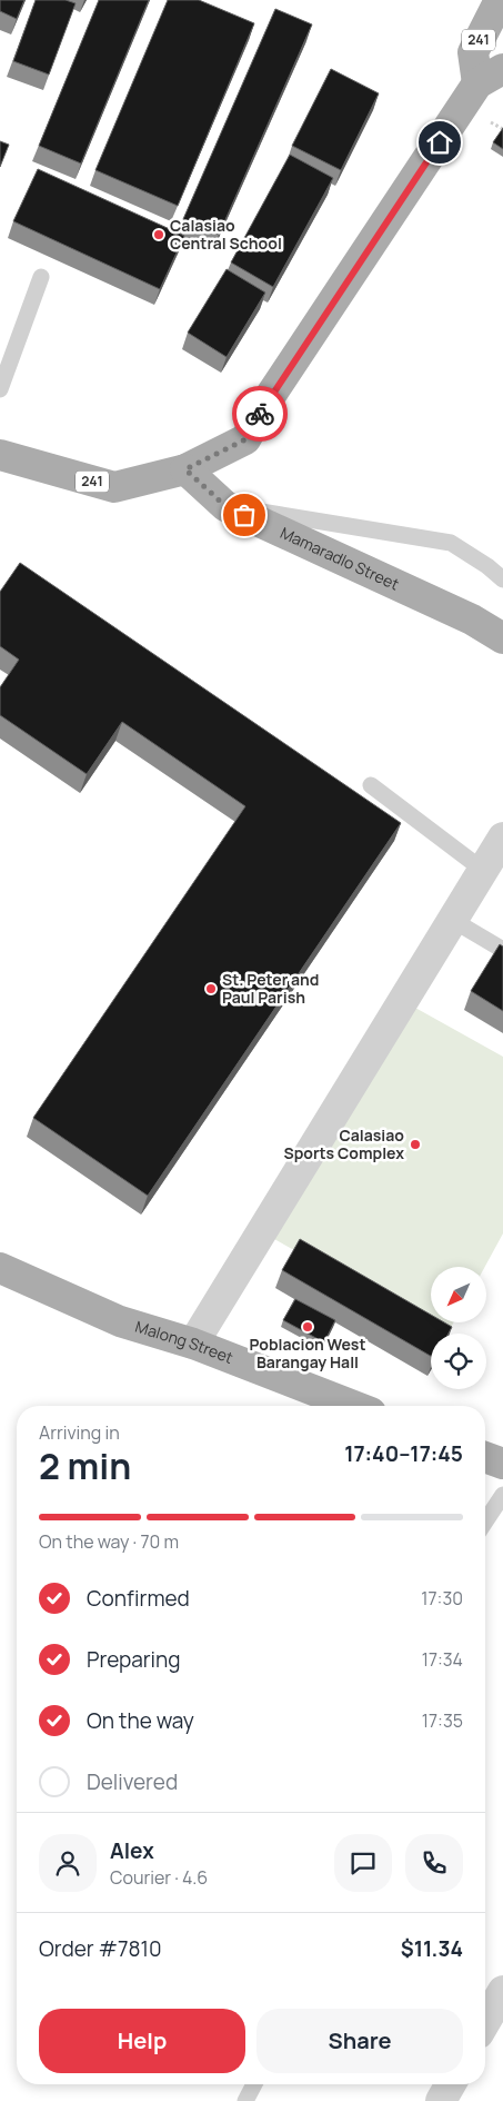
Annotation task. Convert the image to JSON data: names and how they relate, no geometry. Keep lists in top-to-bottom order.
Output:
{
  "streets": {
    "main road": ["241", "Mamaradlo Street", "Malong Street"]
  },
  "crossings": [
    ["241", "Mamaradlo Street"]
  ],
  "places": [
    "Calasiao Central School",
    "St. Peter and Paul Parish",
    "Calasiao Sports Complex",
    "Poblacion West Barangay Hall"
  ],
  "north": "bottom left",
  "page": {
    "heading": ["2 min", "Arriving in", "17:40–17:45"],
    "panel": [
      "Alex",
      "Courier · 4.6",
      "Order #7810",
      "$11.34"
    ],
    "bar": "On the way · 70 m",
    "list": [
      ["Confirmed", "17:30"],
      ["Preparing", "17:34"],
      ["On the way", "17:35"],
      "Delivered"
    ],
    "buttons": ["Help", "Share"]
  }
}
